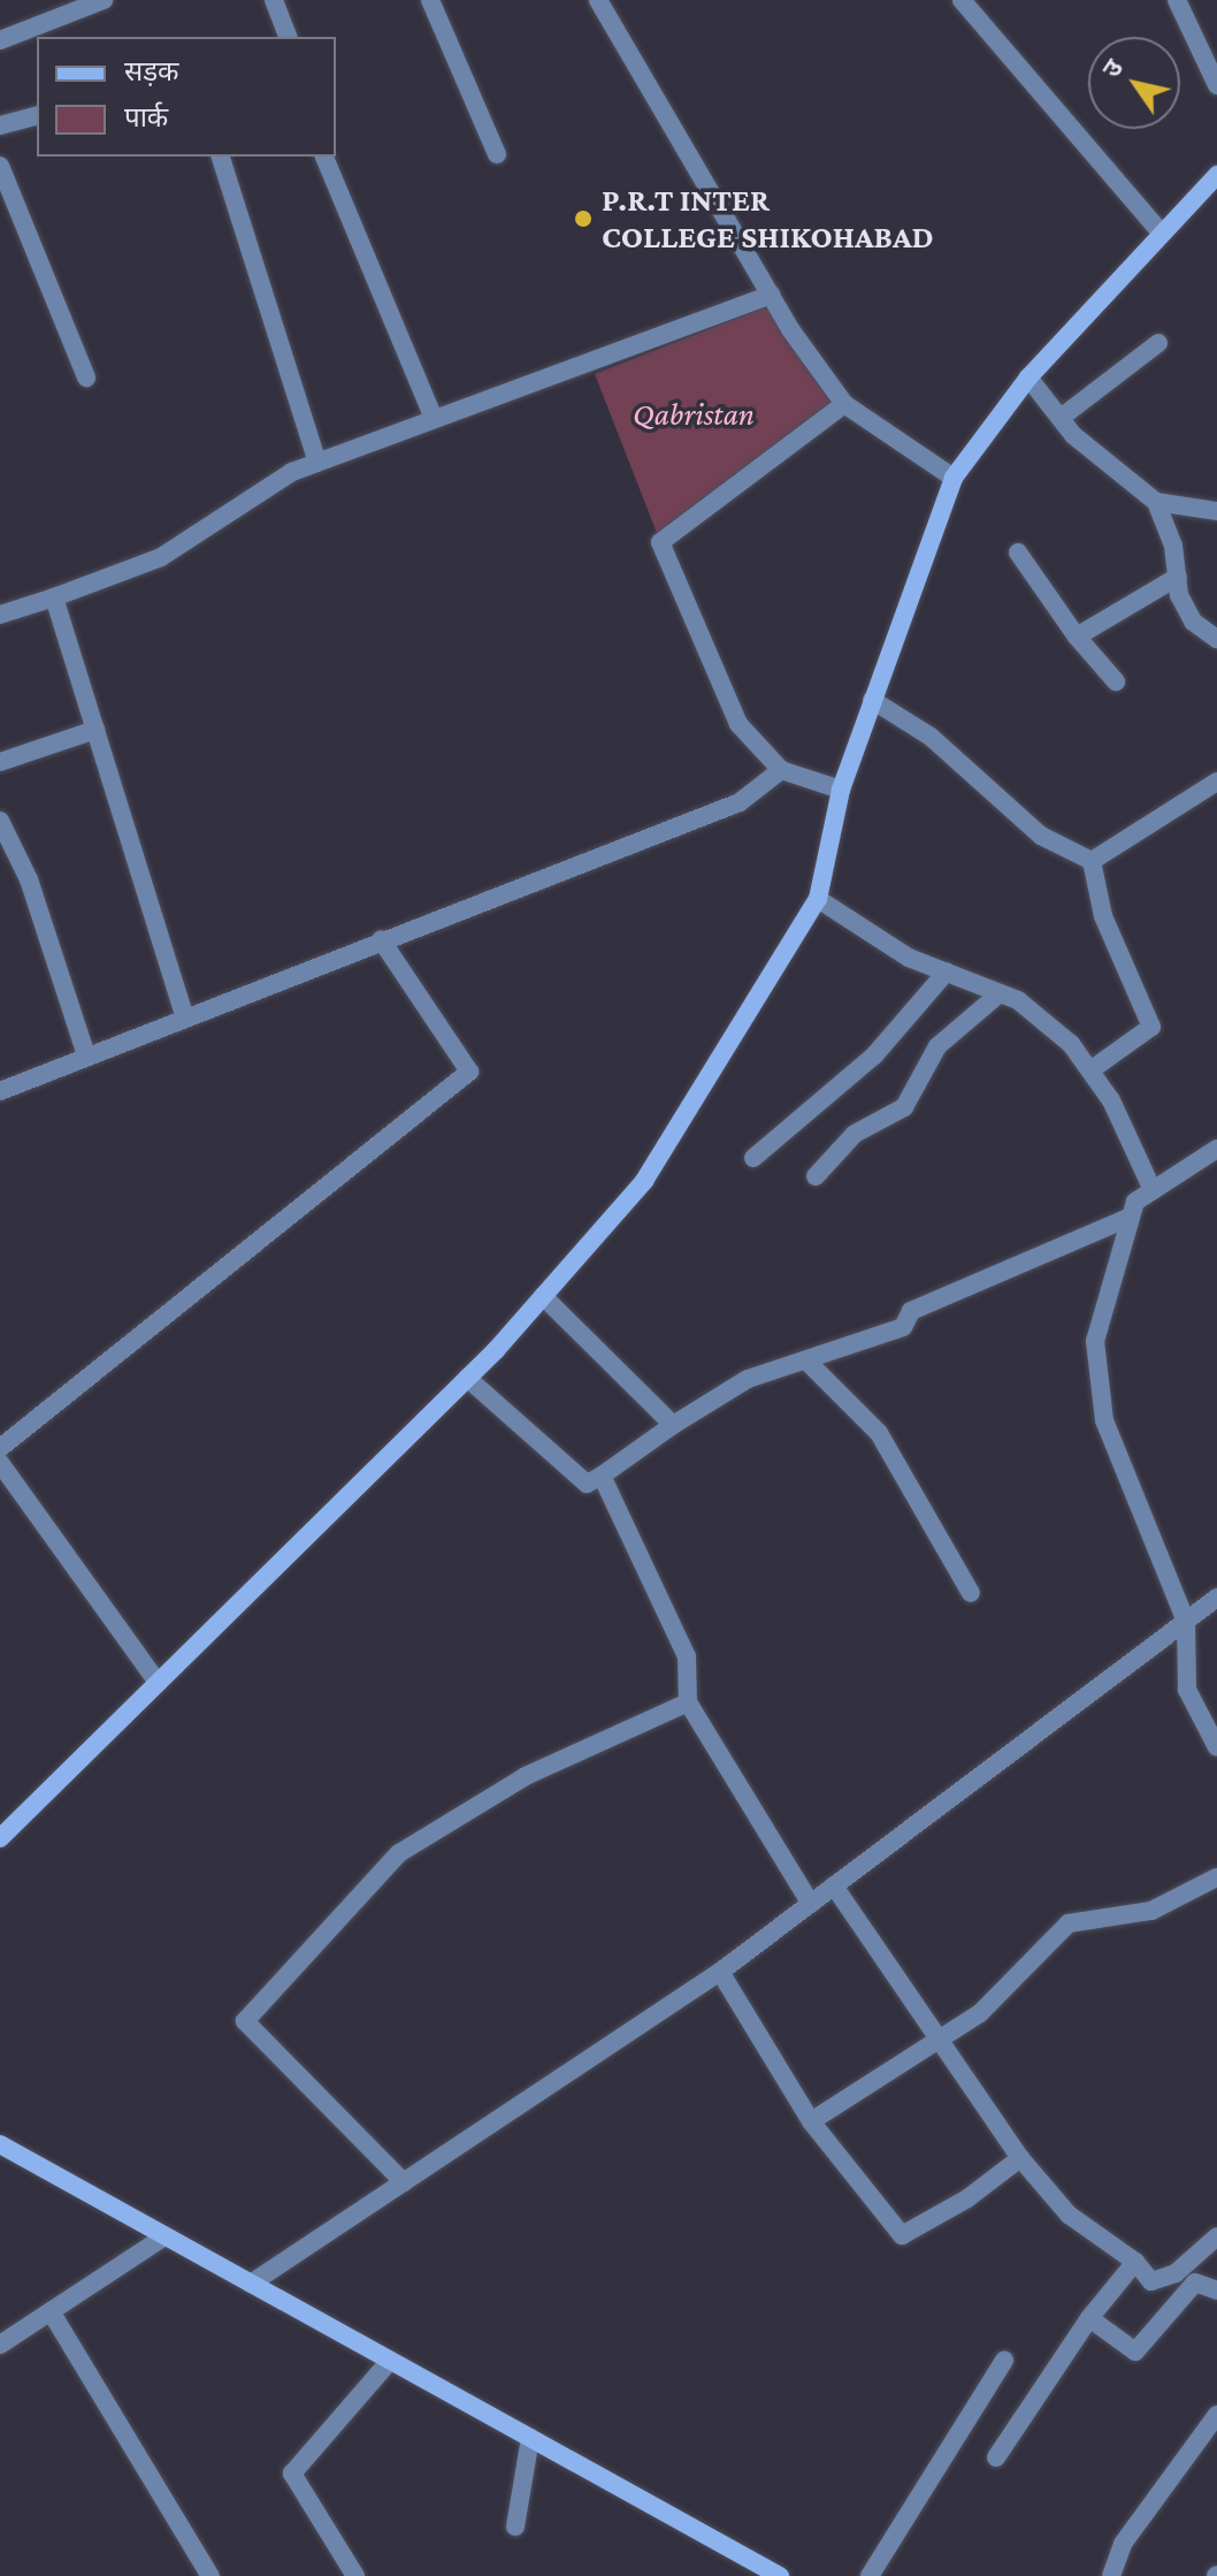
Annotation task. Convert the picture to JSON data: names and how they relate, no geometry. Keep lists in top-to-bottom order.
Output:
{
  "parks": ["Qabristan"],
  "places": ["P.R.T INTER COLLEGE SHIKOHABAD"],
  "legend": ["सड़क", "पार्क"],
  "north": "top left"
}
